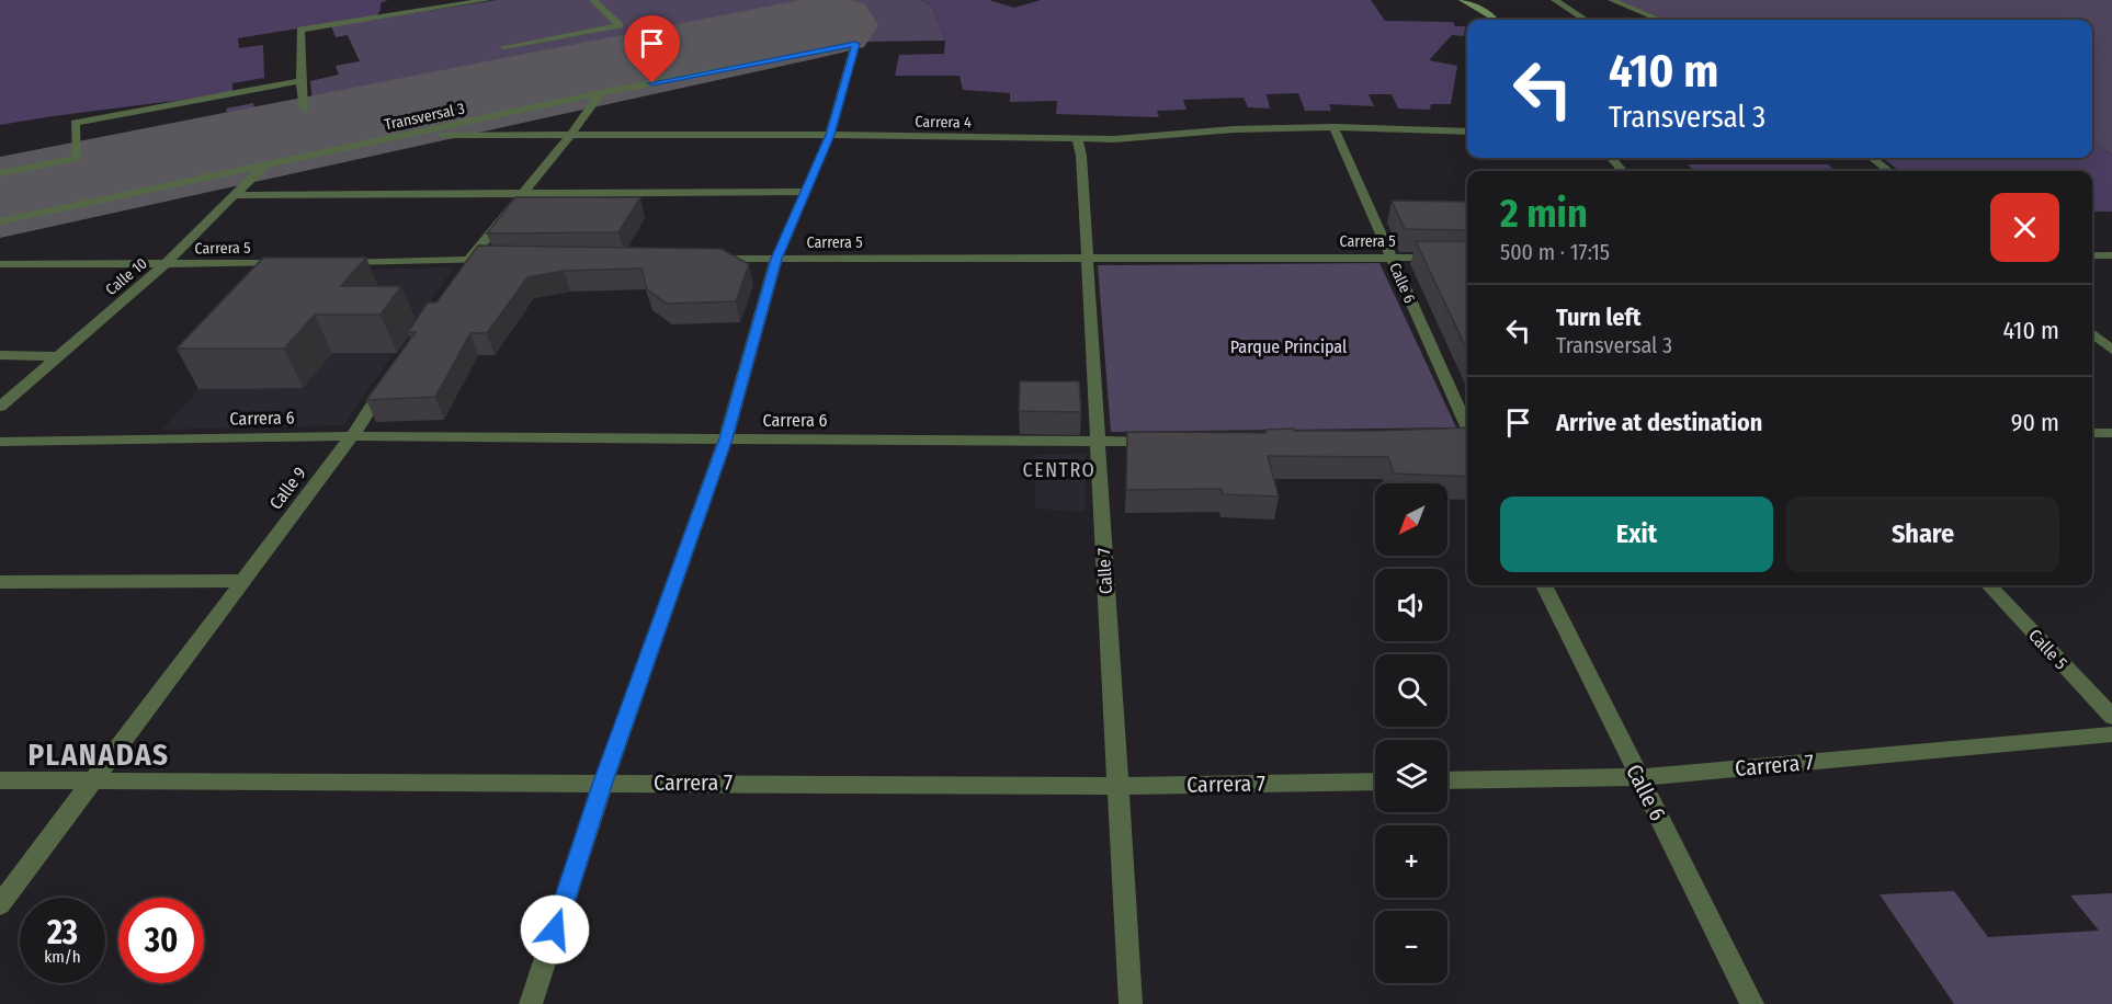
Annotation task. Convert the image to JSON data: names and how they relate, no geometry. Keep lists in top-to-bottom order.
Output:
{
  "streets": {
    "street": [
      "Transversal 3",
      "Carrera 4",
      "Carrera 5",
      "Calle 10",
      "Calle 6",
      "Carrera 6",
      "Calle 9",
      "Calle 7",
      "Calle 5",
      "Carrera 7"
    ]
  },
  "crossings": [
    ["Transversal 3", "Carrera 4"],
    ["Transversal 3", "Calle 10"],
    ["Carrera 4", "Calle 6"],
    ["Carrera 4", "Calle 7"],
    ["Carrera 5", "Calle 10"],
    ["Carrera 5", "Calle 6"],
    ["Carrera 5", "Calle 7"],
    ["Calle 6", "Carrera 7"],
    ["Carrera 6", "Calle 9"],
    ["Carrera 6", "Calle 7"],
    ["Calle 9", "Carrera 7"],
    ["Calle 7", "Carrera 7"]
  ],
  "districts": ["CENTRO", "PLANADAS"],
  "parks": ["Parque Principal"],
  "north": "bottom left",
  "page": {
    "turn": ["410 m", "Transversal 3"],
    "heading": ["2 min", "500 m · 17:15"],
    "list": [
      {
        "name": "Turn left",
        "note": "Transversal 3",
        "value": "410 m"
      },
      {
        "name": "Arrive at destination",
        "value": "90 m"
      }
    ],
    "map_buttons": ["+", "−"],
    "buttons": ["Exit", "Share"],
    "speed": "23 km/h",
    "limit": "30"
  }
}
